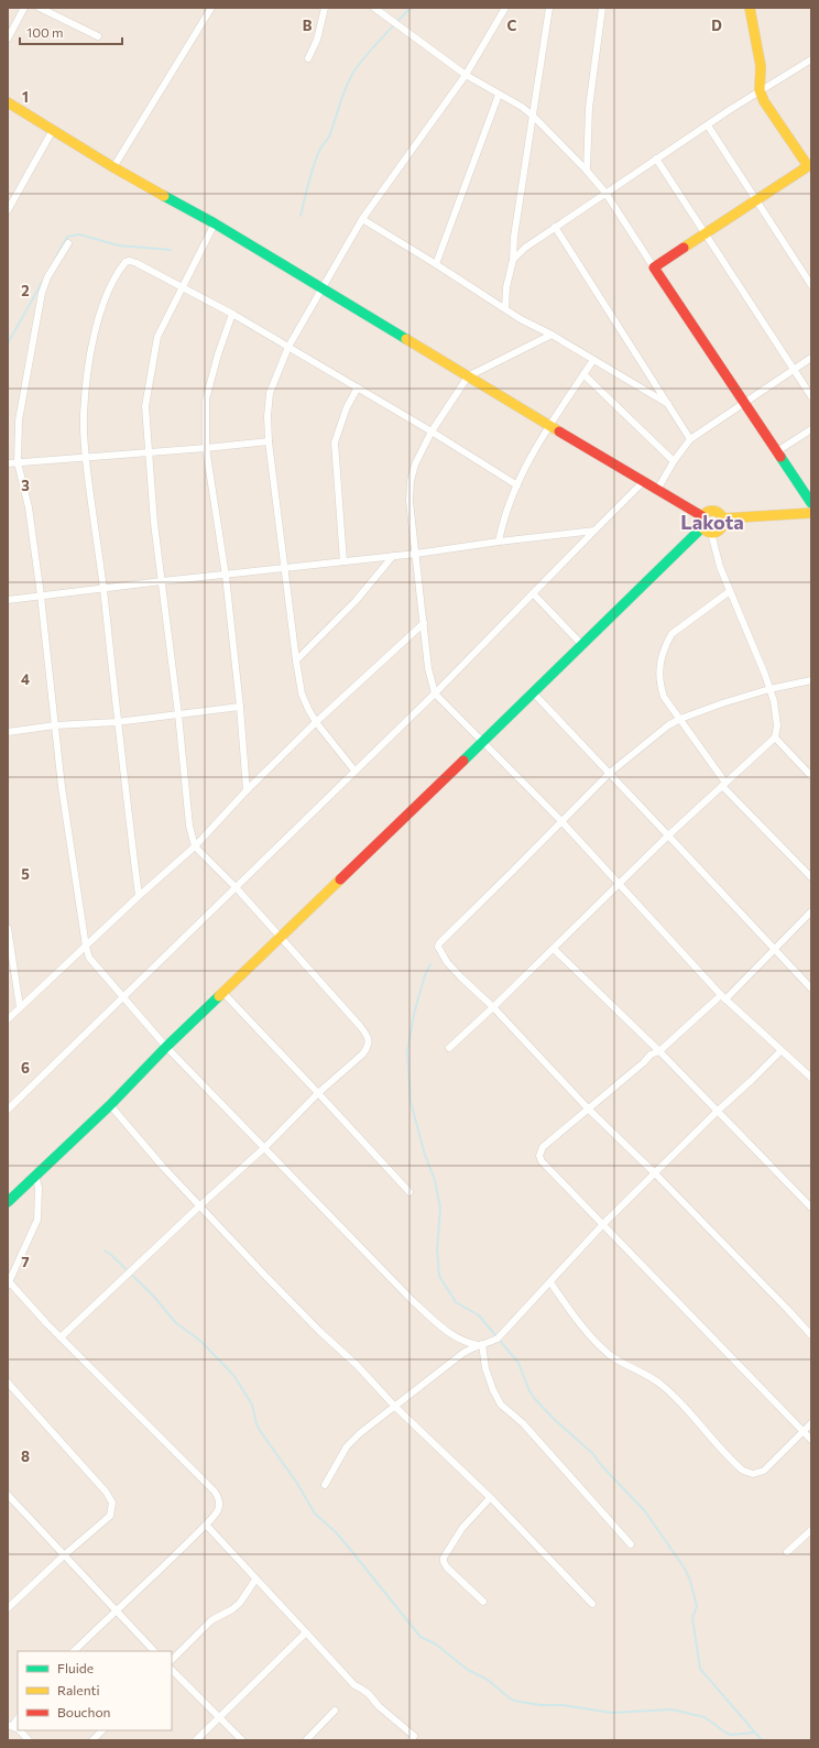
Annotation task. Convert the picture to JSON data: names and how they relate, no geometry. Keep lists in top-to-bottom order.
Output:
{
  "districts": ["Lakota"],
  "legend": ["Fluide", "Ralenti", "Bouchon"],
  "scale_bar": "100 m",
  "grid": {
    "columns": ["B", "C", "D"],
    "rows": [
      "1",
      "2",
      "3",
      "4",
      "5",
      "6",
      "7",
      "8"
    ]
  }
}
